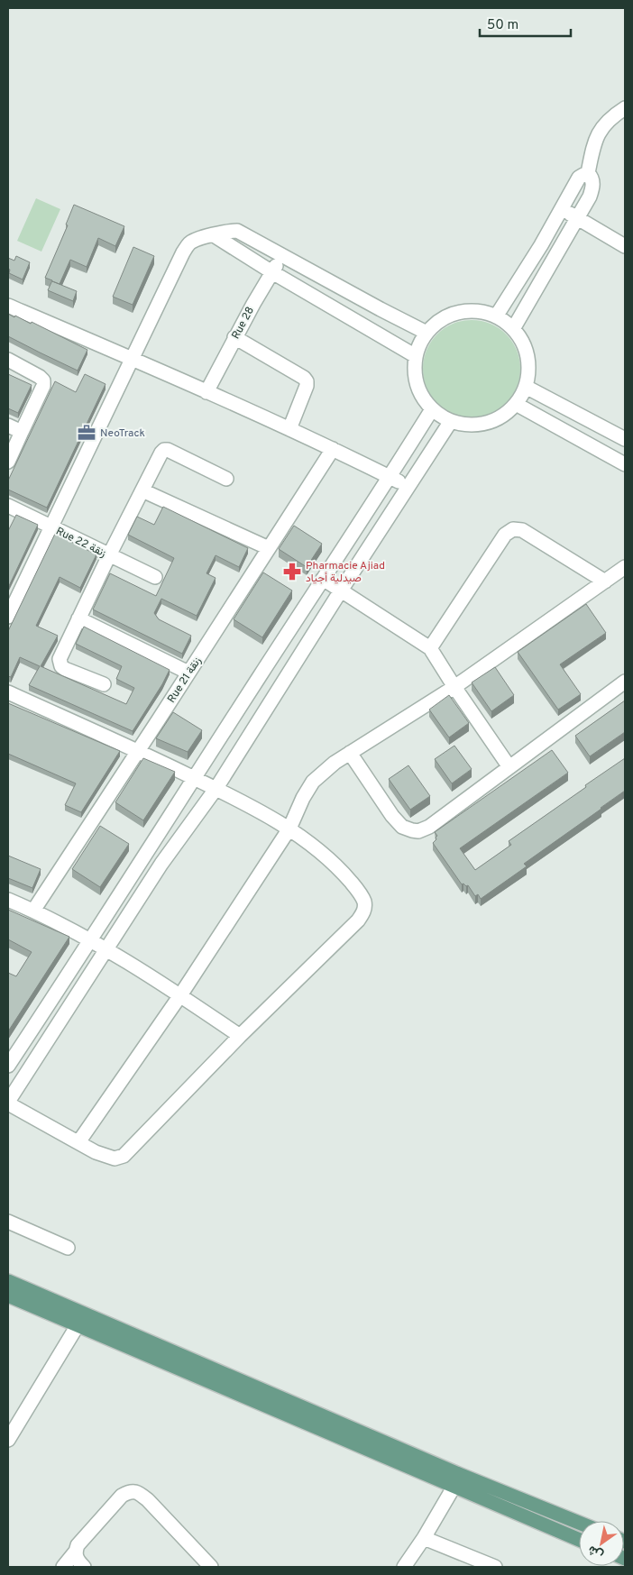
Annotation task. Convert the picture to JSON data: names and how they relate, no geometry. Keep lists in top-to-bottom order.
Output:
{
  "streets": {
    "street": ["Rue 28", "Rue 22 زنقة", "Rue 21 زنقة"]
  },
  "places": {
    "office": ["NeoTrack"],
    "pharmacy": ["Pharmacie Ajiad صيدلية أجياد"]
  },
  "scale_bar": "50 m",
  "north": "bottom left"
}
